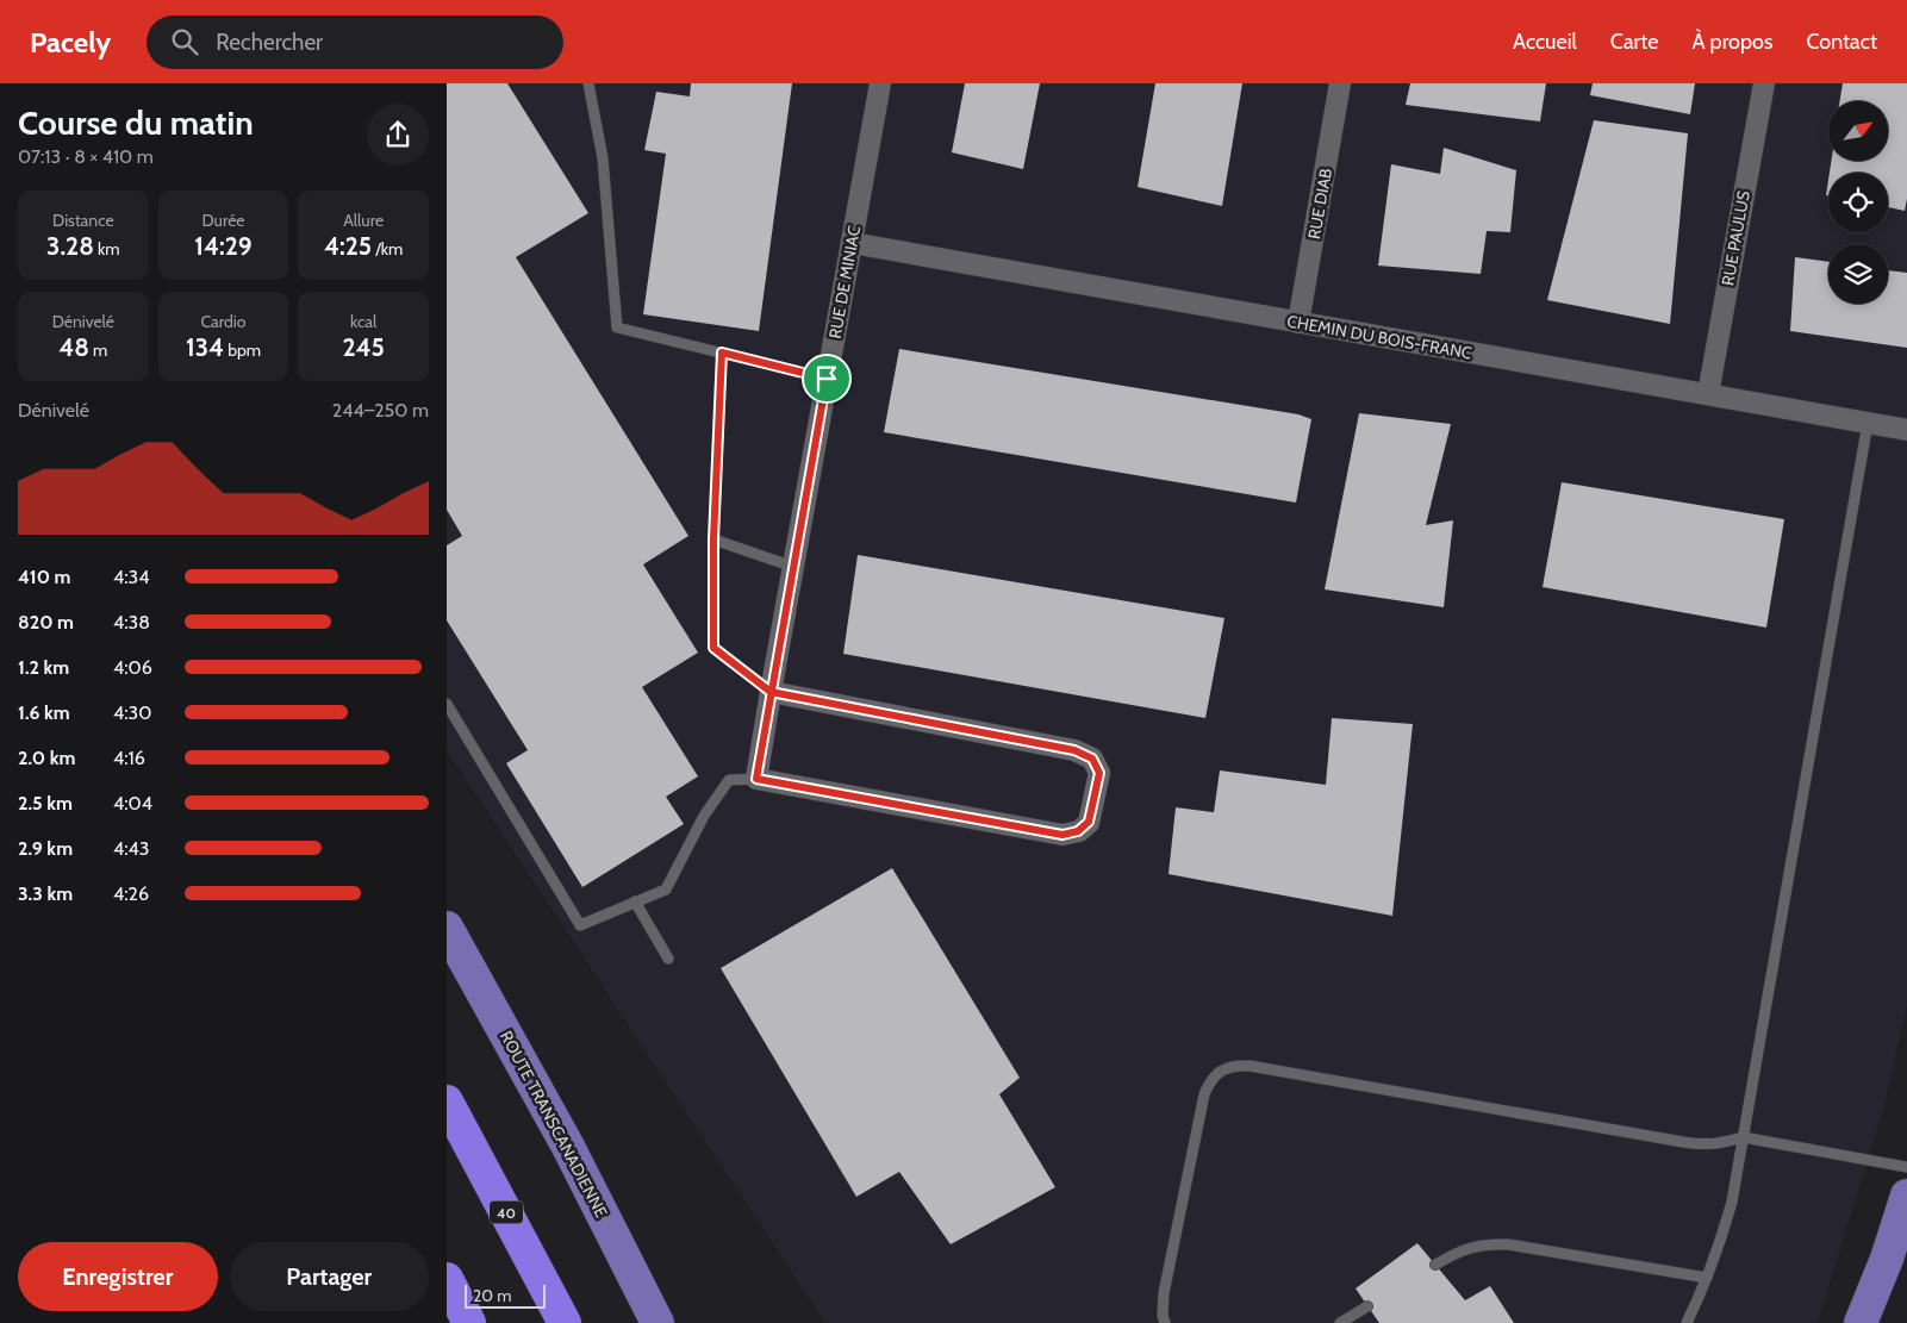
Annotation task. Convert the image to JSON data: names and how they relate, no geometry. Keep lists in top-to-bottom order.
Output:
{
  "streets": {
    "highway": ["40"],
    "main road": ["ROUTE TRANSCANADIENNE"],
    "street": [
      "RUE DIAB",
      "RUE PAULUS",
      "RUE DE MINIAC",
      "CHEMIN DU BOIS-FRANC"
    ]
  },
  "crossings": [
    ["RUE DIAB", "CHEMIN DU BOIS-FRANC"],
    ["RUE PAULUS", "CHEMIN DU BOIS-FRANC"],
    ["RUE DE MINIAC", "CHEMIN DU BOIS-FRANC"]
  ],
  "scale_bar": "20 m",
  "north": "top right",
  "page": {
    "header": "Pacely",
    "search": "Rechercher",
    "nav": [
      "Accueil",
      "Carte",
      "À propos",
      "Contact"
    ],
    "heading": ["Course du matin", "07:13 · 8 × 410 m"],
    "stats": [
      ["Distance", "3.28 km"],
      ["Durée", "14:29"],
      ["Allure", "4:25 /km"],
      ["Dénivelé", "48 m"],
      ["Cardio", "134 bpm"],
      ["kcal", "245"]
    ],
    "chart": ["Dénivelé", "244–250 m"],
    "list": [
      {
        "name": "410 m",
        "note": "4:34"
      },
      {
        "name": "820 m",
        "note": "4:38"
      },
      {
        "name": "1.2 km",
        "note": "4:06"
      },
      {
        "name": "1.6 km",
        "note": "4:30"
      },
      {
        "name": "2.0 km",
        "note": "4:16"
      },
      {
        "name": "2.5 km",
        "note": "4:04"
      },
      {
        "name": "2.9 km",
        "note": "4:43"
      },
      {
        "name": "3.3 km",
        "note": "4:26"
      }
    ],
    "buttons": ["Enregistrer", "Partager"],
    "scale": "20 m"
  }
}
